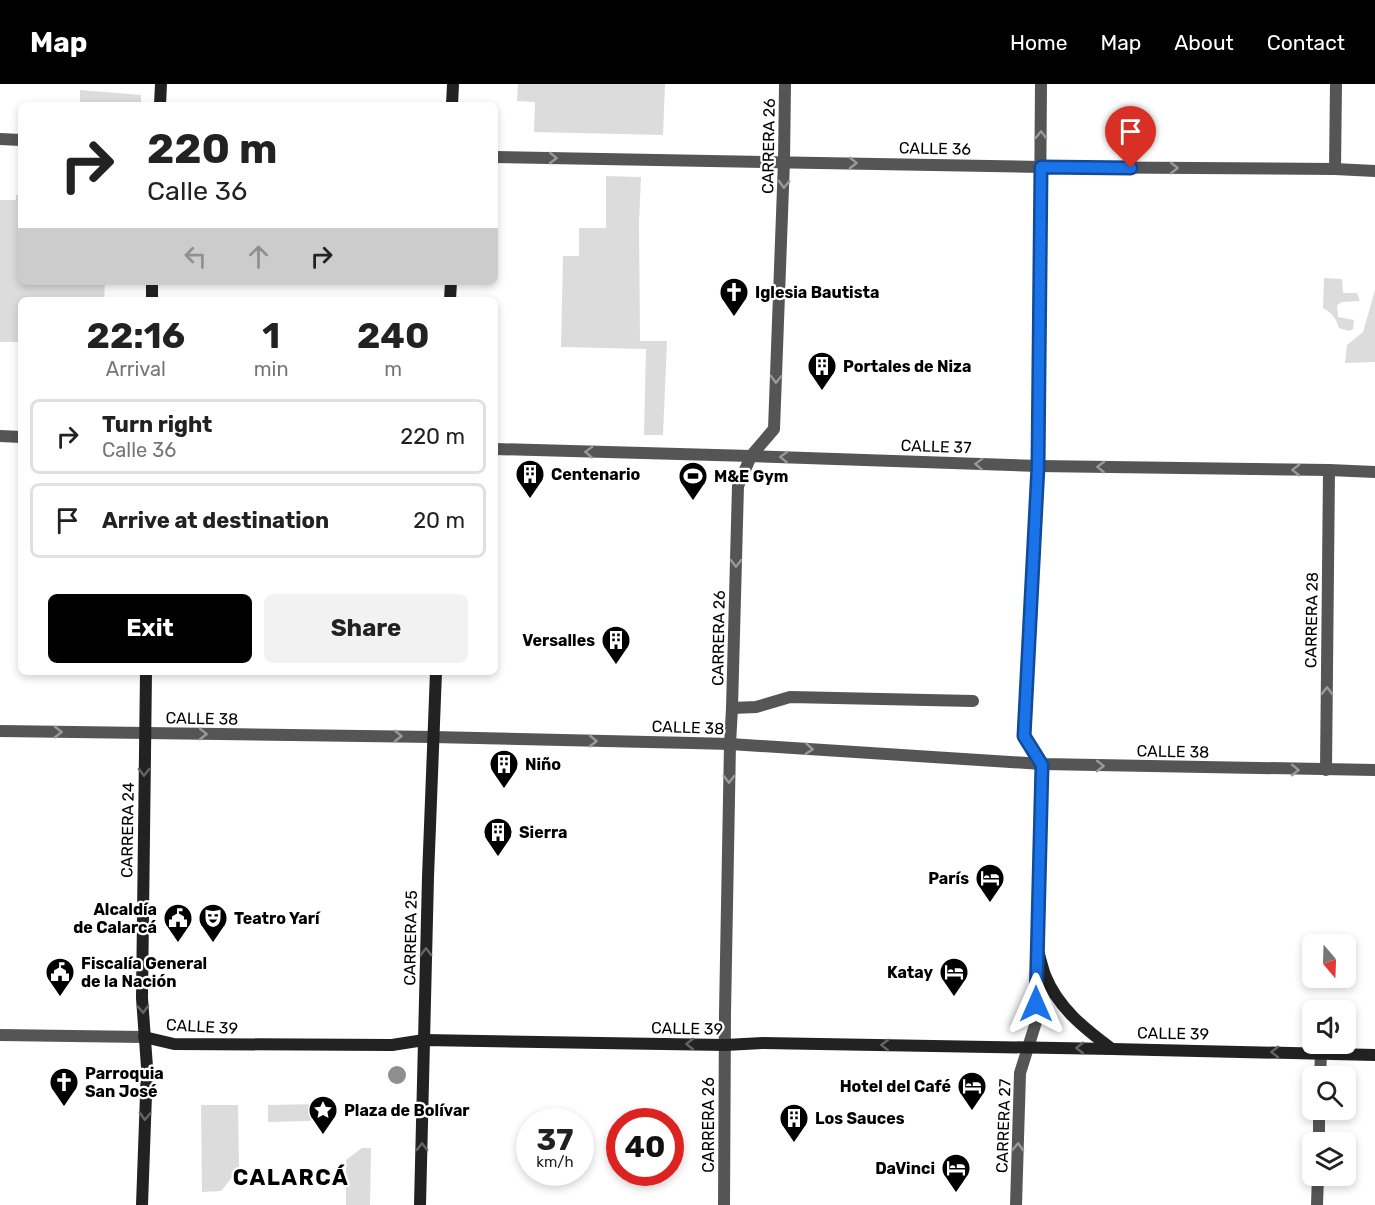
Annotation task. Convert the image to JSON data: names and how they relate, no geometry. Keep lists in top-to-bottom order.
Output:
{
  "streets": {
    "main road": ["CARRERA 24", "CARRERA 25", "CALLE 39"],
    "street": [
      "CARRERA 26",
      "CALLE 36",
      "CALLE 37",
      "CARRERA 28",
      "CALLE 38",
      "CARRERA 27"
    ]
  },
  "crossings": [
    ["CARRERA 26", "CALLE 36"],
    ["CARRERA 26", "CALLE 37"],
    ["CARRERA 26", "CALLE 38"],
    ["CARRERA 26", "CALLE 39"],
    ["CALLE 37", "CARRERA 28"],
    ["CARRERA 28", "CALLE 38"],
    ["CALLE 38", "CARRERA 24"],
    ["CALLE 38", "CARRERA 25"],
    ["CALLE 38", "CARRERA 27"],
    ["CARRERA 24", "CALLE 39"],
    ["CARRERA 25", "CALLE 39"],
    ["CALLE 39", "CARRERA 27"]
  ],
  "one_way": [
    "CARRERA 26",
    "CALLE 36",
    "CALLE 37",
    "CARRERA 28",
    "CALLE 38",
    "CARRERA 24",
    "CARRERA 25",
    "CALLE 39",
    "CARRERA 27"
  ],
  "districts": ["CALARCÁ"],
  "places": {
    "church": ["Iglesia Bautista", "Parroquia San José"],
    "building": [
      "Portales de Niza",
      "Centenario",
      "Versalles",
      "Niño",
      "Sierra",
      "Los Sauces"
    ],
    "sports": ["M&E Gym"],
    "hotel": [
      "París",
      "Katay",
      "Hotel del Café",
      "DaVinci"
    ],
    "public building": ["Alcaldía de Calarcá", "Fiscalía General de la Nación"],
    "theatre": ["Teatro Yarí"],
    "place": ["Plaza de Bolívar"]
  },
  "north": "bottom",
  "page": {
    "header": "Map",
    "nav": [
      "Home",
      "Map",
      "About",
      "Contact"
    ],
    "turn": ["220 m", "Calle 36"],
    "eta": [
      "22:16",
      "Arrival",
      "1",
      "min",
      "240",
      "m"
    ],
    "list": [
      {
        "name": "Turn right",
        "note": "Calle 36",
        "value": "220 m"
      },
      {
        "name": "Arrive at destination",
        "value": "20 m"
      }
    ],
    "buttons": ["Exit", "Share"],
    "speed": "37 km/h",
    "limit": "40"
  }
}
